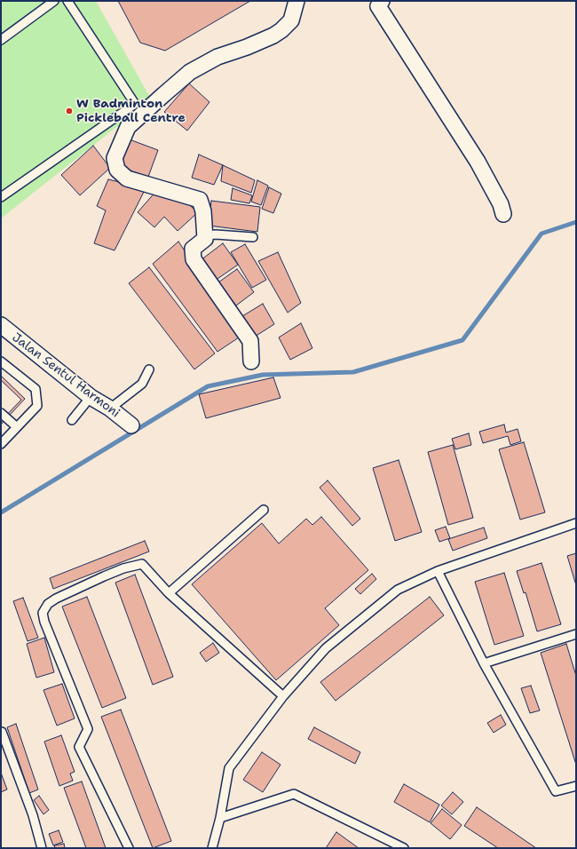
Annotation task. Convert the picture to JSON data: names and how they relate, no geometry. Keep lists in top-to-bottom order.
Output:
{
  "streets": {
    "street": ["Jalan Sentul Harmoni"]
  },
  "places": ["W Badminton Pickleball Centre"]
}
